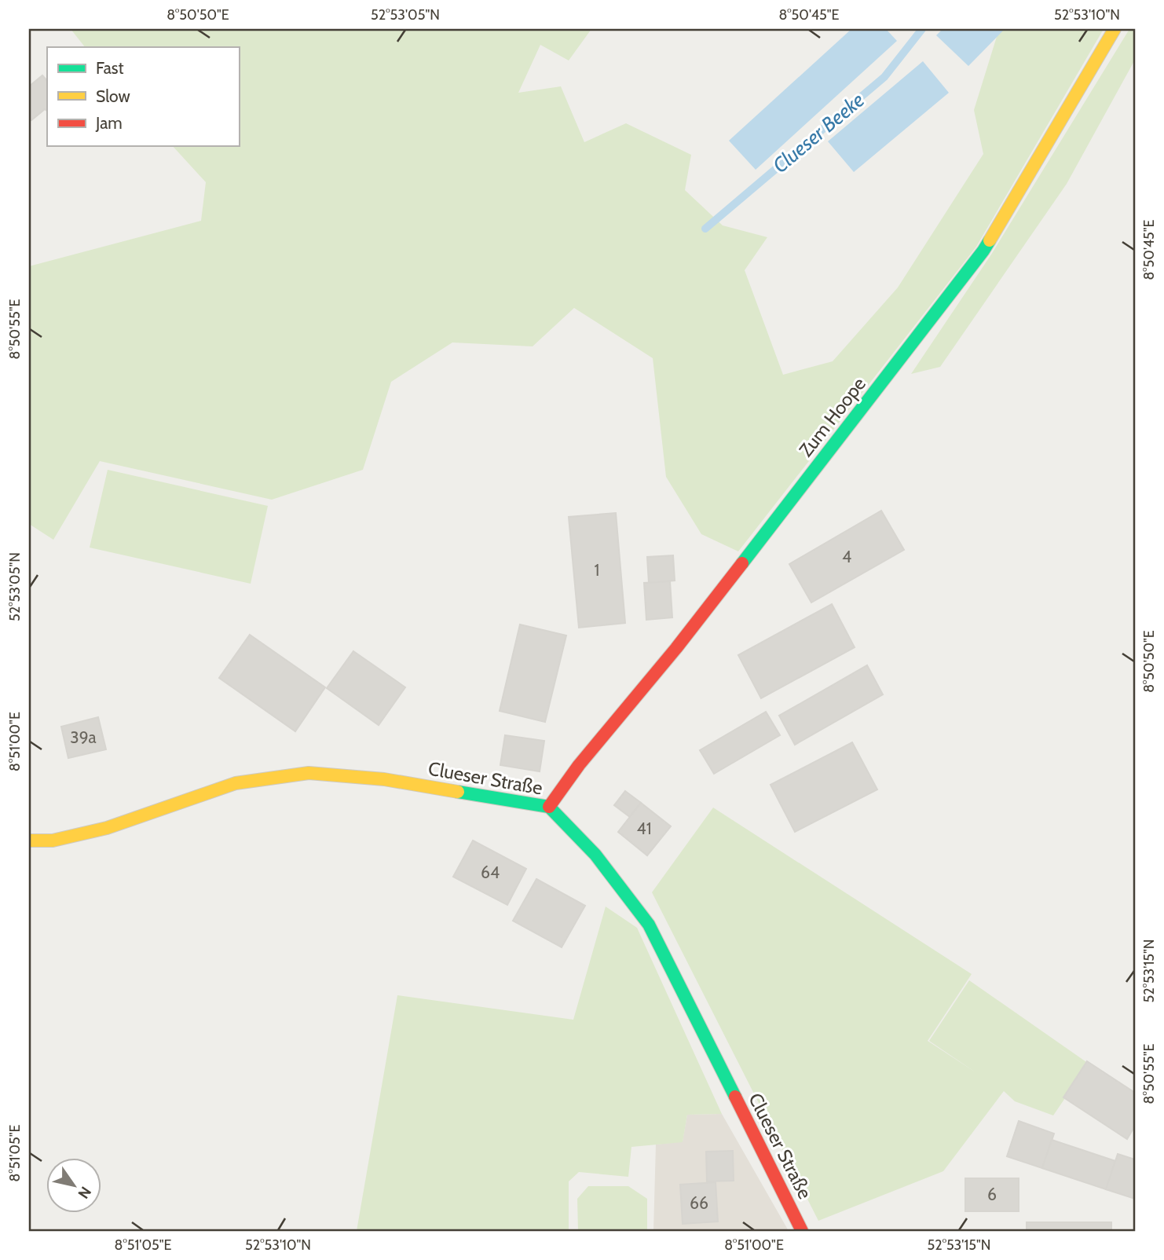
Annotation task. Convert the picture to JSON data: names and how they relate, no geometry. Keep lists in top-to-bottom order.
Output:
{
  "streets": {
    "street": ["Zum Hoope", "Clueser Straße"]
  },
  "crossings": [
    ["Zum Hoope", "Clueser Straße"]
  ],
  "water": ["Clueser Beeke"],
  "house_numbers": [
    "4",
    "1",
    "39a",
    "41",
    "64",
    "6",
    "66"
  ],
  "legend": ["Fast", "Slow", "Jam"],
  "north": "bottom right",
  "coordinates": [
    "8°50'50\"E",
    "52°53'05\"N",
    "8°50'45\"E",
    "52°53'10\"N",
    "8°50'55\"E",
    "8°51'00\"E",
    "52°53'15\"N",
    "8°51'05\"E"
  ]
}
